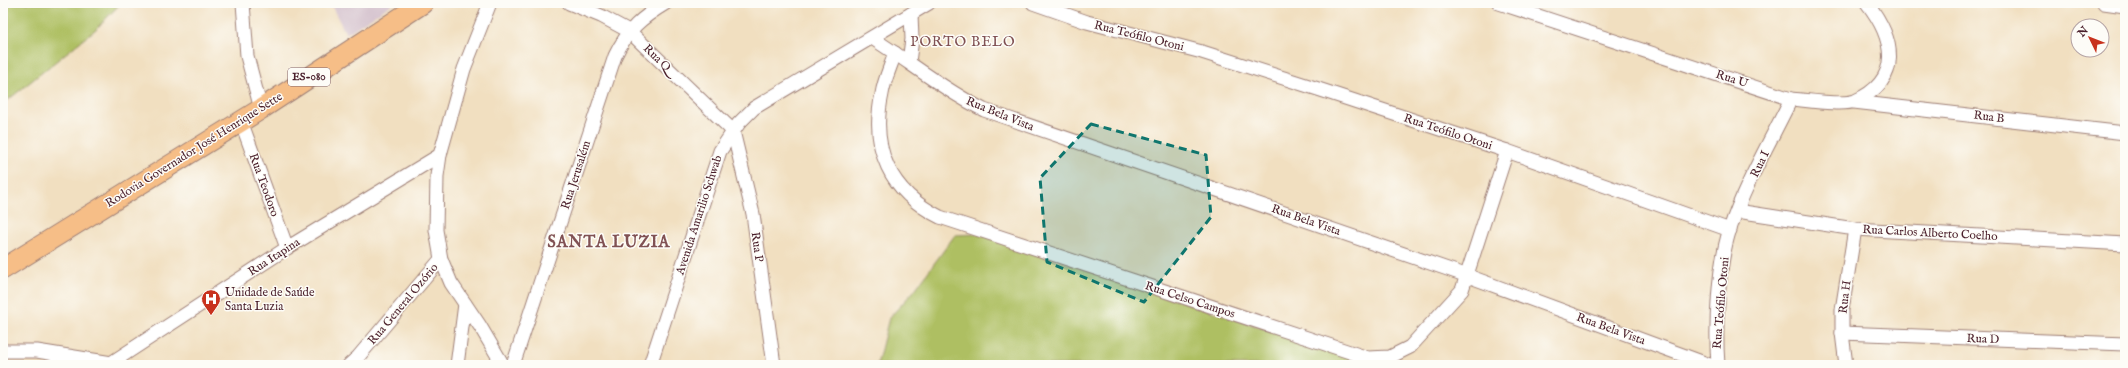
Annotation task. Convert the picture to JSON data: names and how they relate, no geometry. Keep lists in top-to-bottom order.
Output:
{
  "streets": {
    "main road": ["ES-080", "Rodovia Governador José Henrique Sette"],
    "street": [
      "Rua Teófilo Otoni",
      "Rua Q",
      "Rua U",
      "Rua Bela Vista",
      "Rua B",
      "Rua I",
      "Rua Jerusalém",
      "Rua Teodoro",
      "Avenida Amarilio Schwab",
      "Rua Carlos Alberto Coelho",
      "Rua P",
      "Rua Itapina",
      "Rua H",
      "Rua Celso Campos",
      "Rua General Ozório",
      "Rua D"
    ]
  },
  "crossings": [
    ["Rua Teófilo Otoni", "Rua I"],
    ["Rua Teófilo Otoni", "Rua Celso Campos"],
    ["Rua Q", "Rua Jerusalém"],
    ["Rua Q", "Avenida Amarilio Schwab"],
    ["Rua Q", "Rua P"],
    ["Rua U", "Rua B"],
    ["Rua U", "Rua I"],
    ["Rua Bela Vista", "Avenida Amarilio Schwab"],
    ["Rua Bela Vista", "Rua Celso Campos"],
    ["Rodovia Governador José Henrique Sette", "Rua Teodoro"],
    ["Rua I", "Rua Carlos Alberto Coelho"],
    ["Rua Teodoro", "Rua Itapina"],
    ["Avenida Amarilio Schwab", "Rua P"],
    ["Rua Carlos Alberto Coelho", "Rua H"],
    ["Rua H", "Rua D"]
  ],
  "districts": ["PORTO BELO", "SANTA LUZIA"],
  "places": {
    "hospital": ["Unidade de Saúde Santa Luzia"]
  },
  "north": "top left"
}
